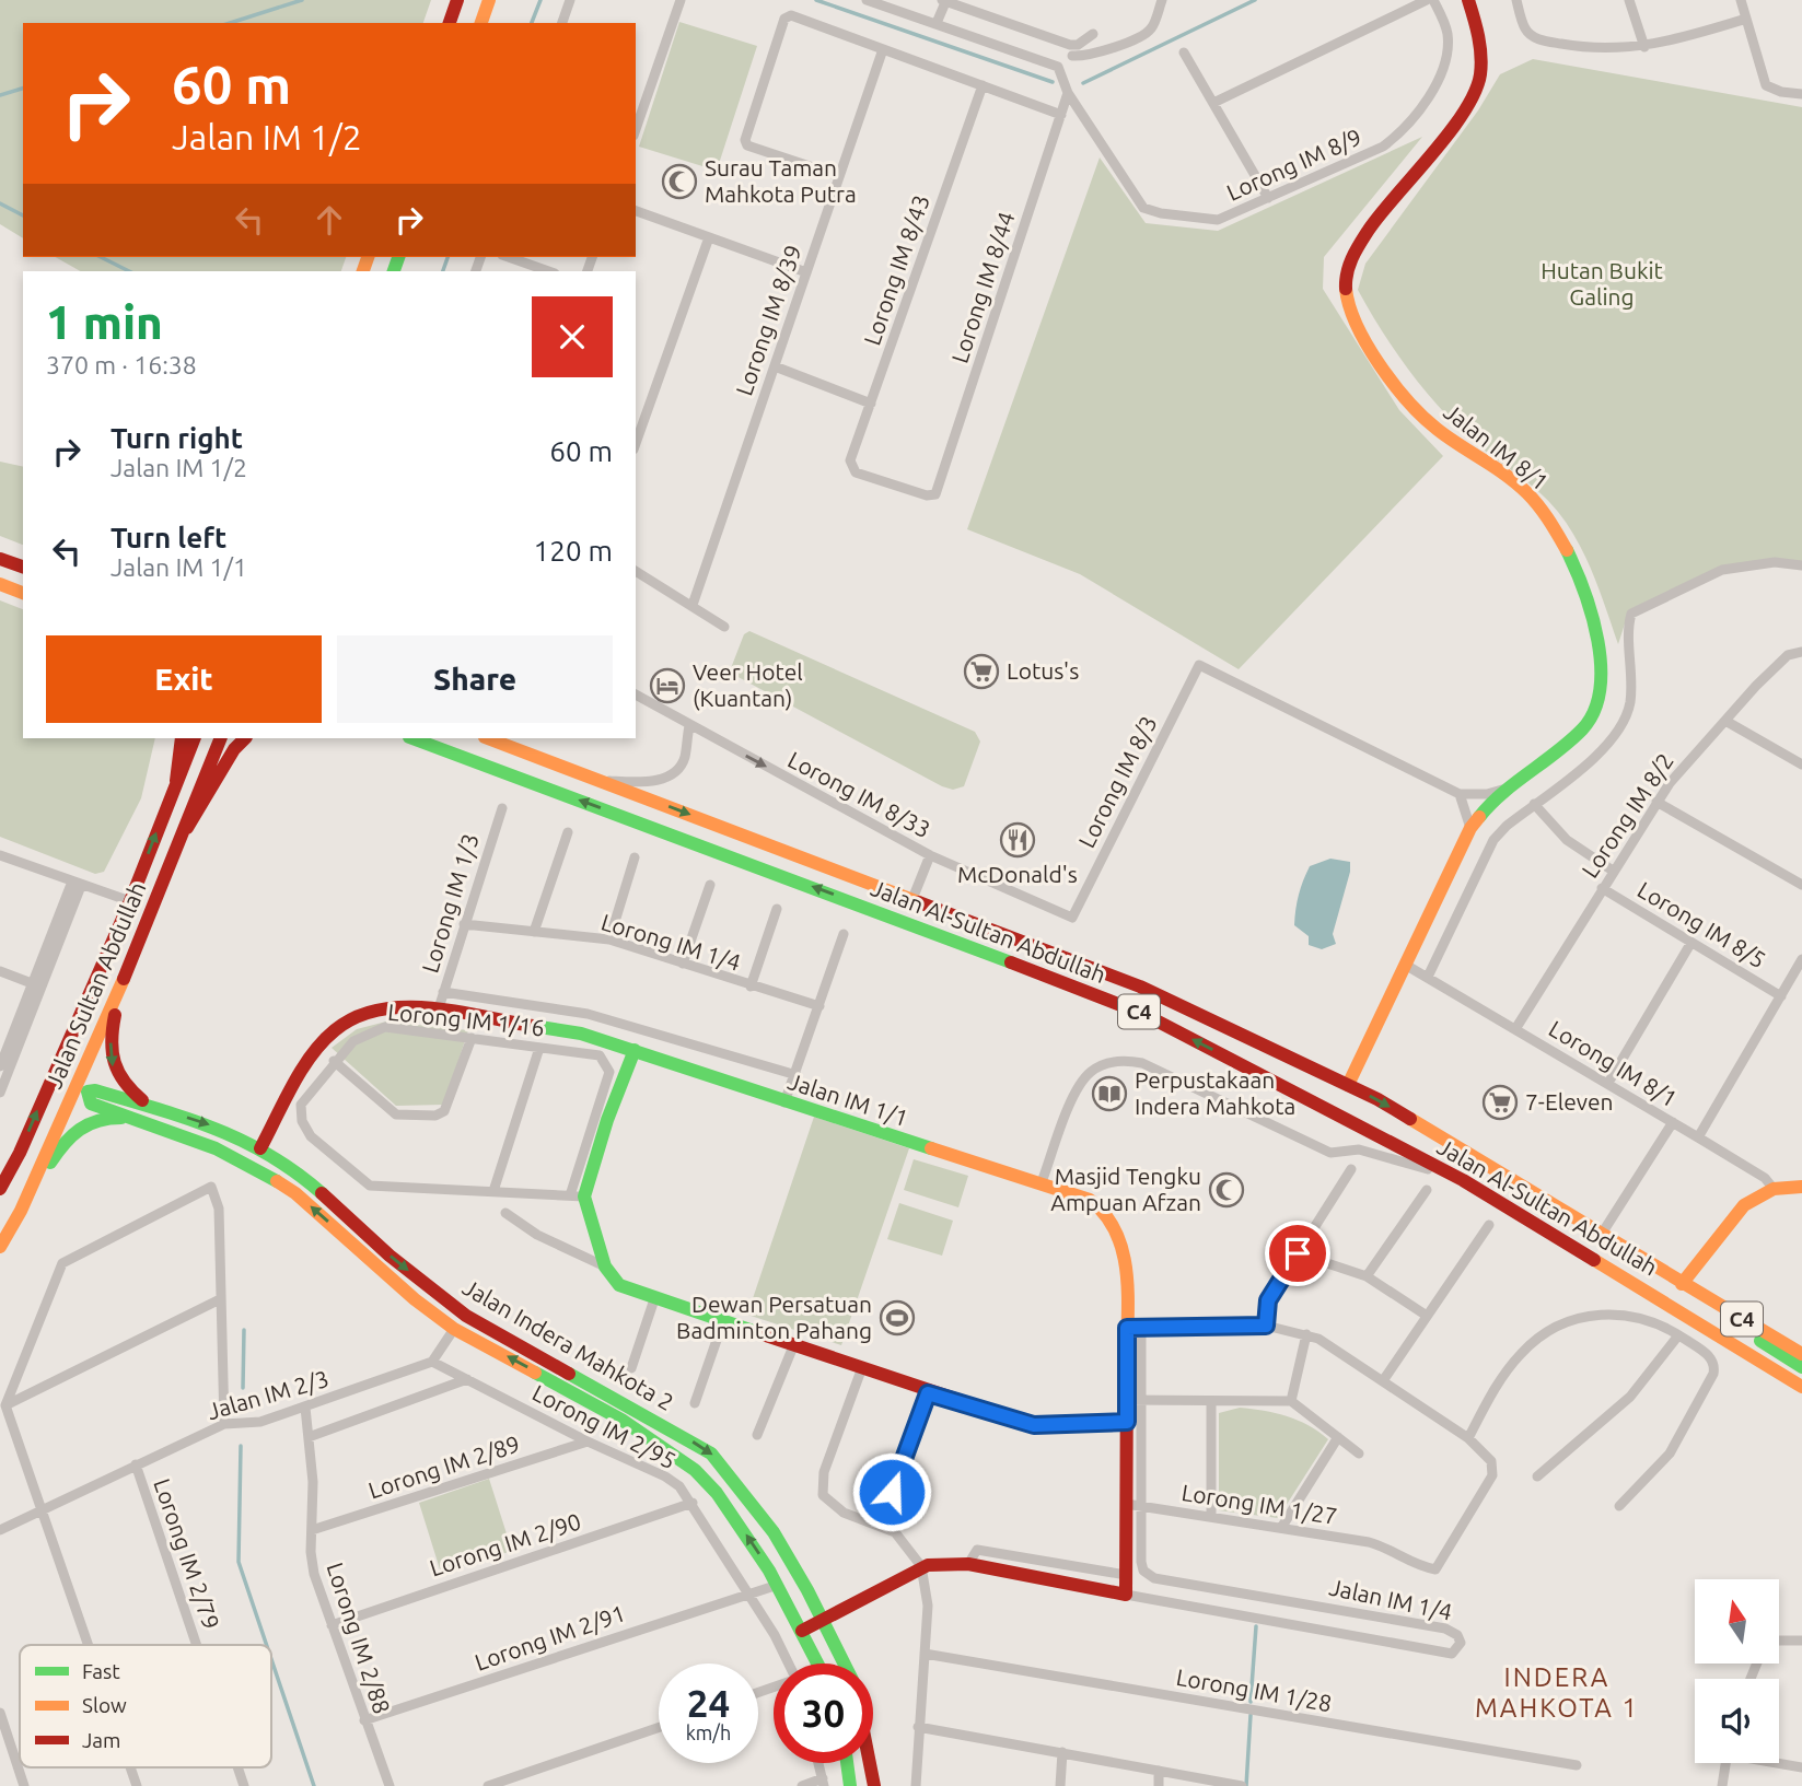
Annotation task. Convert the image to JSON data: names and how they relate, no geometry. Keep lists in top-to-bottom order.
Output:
{
  "streets": {
    "street": [
      "Lorong IM 8/9",
      "Lorong IM 8/43",
      "Lorong IM 8/44",
      "Lorong IM 8/39",
      "Jalan IM 8/1",
      "Lorong IM 8/3",
      "Lorong IM 8/33",
      "Lorong IM 8/2",
      "Lorong IM 1/3",
      "Lorong IM 8/5",
      "Jalan Al-Sultan Abdullah",
      "Lorong IM 1/4",
      "Jalan Sultan Abdullah",
      "C4",
      "Lorong IM 1/16",
      "Lorong IM 8/1",
      "Jalan IM 1/1",
      "Jalan Indera Mahkota 2",
      "Jalan IM 2/3",
      "Lorong IM 2/95",
      "Lorong IM 2/89",
      "Lorong IM 1/27",
      "Lorong IM 2/90",
      "Lorong IM 2/79",
      "Jalan IM 1/4",
      "Lorong IM 2/88",
      "Lorong IM 2/91",
      "Lorong IM 1/28"
    ]
  },
  "crossings": [
    ["Lorong IM 8/9", "Lorong IM 8/44"],
    ["Lorong IM 8/43", "Lorong IM 8/44"],
    ["Jalan IM 8/1", "Jalan Al-Sultan Abdullah"],
    ["Jalan IM 8/1", "Lorong IM 8/1"],
    ["Lorong IM 8/3", "Lorong IM 8/33"],
    ["Lorong IM 8/2", "Lorong IM 8/5"],
    ["Lorong IM 8/2", "Lorong IM 8/1"],
    ["Lorong IM 1/3", "Lorong IM 1/4"],
    ["Lorong IM 1/3", "Jalan IM 1/1"],
    ["Jalan IM 1/1", "Jalan Indera Mahkota 2"],
    ["Jalan IM 1/1", "Lorong IM 1/27"],
    ["Jalan IM 1/1", "Jalan IM 1/4"],
    ["Jalan Indera Mahkota 2", "Jalan IM 1/4"],
    ["Jalan Indera Mahkota 2", "Lorong IM 2/91"],
    ["Jalan IM 2/3", "Lorong IM 2/95"],
    ["Jalan IM 2/3", "Lorong IM 2/79"],
    ["Jalan IM 2/3", "Lorong IM 2/88"],
    ["Lorong IM 2/95", "Lorong IM 2/89"],
    ["Lorong IM 2/95", "Lorong IM 2/90"],
    ["Lorong IM 2/95", "Lorong IM 2/91"],
    ["Lorong IM 2/89", "Lorong IM 2/88"],
    ["Lorong IM 1/27", "Jalan IM 1/4"],
    ["Lorong IM 2/90", "Lorong IM 2/88"],
    ["Lorong IM 2/88", "Lorong IM 2/91"]
  ],
  "one_way": ["Lorong IM 8/33"],
  "districts": ["INDERA MAHKOTA 1"],
  "parks": ["Hutan Bukit Galing"],
  "places": {
    "mosque": ["Surau Taman Mahkota Putra", "Masjid Tengku Ampuan Afzan"],
    "supermarket": ["Lotus's", "7-Eleven"],
    "hotel": ["Veer Hotel (Kuantan)"],
    "restaurant": ["McDonald's"],
    "library": ["Perpustakaan Indera Mahkota"],
    "sports": ["Dewan Persatuan Badminton Pahang"]
  },
  "legend": ["Fast", "Slow", "Jam"],
  "north": "top",
  "page": {
    "turn": ["60 m", "Jalan IM 1/2"],
    "heading": ["1 min", "370 m · 16:38"],
    "list": [
      {
        "name": "Turn right",
        "note": "Jalan IM 1/2",
        "value": "60 m"
      },
      {
        "name": "Turn left",
        "note": "Jalan IM 1/1",
        "value": "120 m"
      }
    ],
    "buttons": ["Exit", "Share"],
    "speed": "24 km/h",
    "limit": "30"
  }
}
